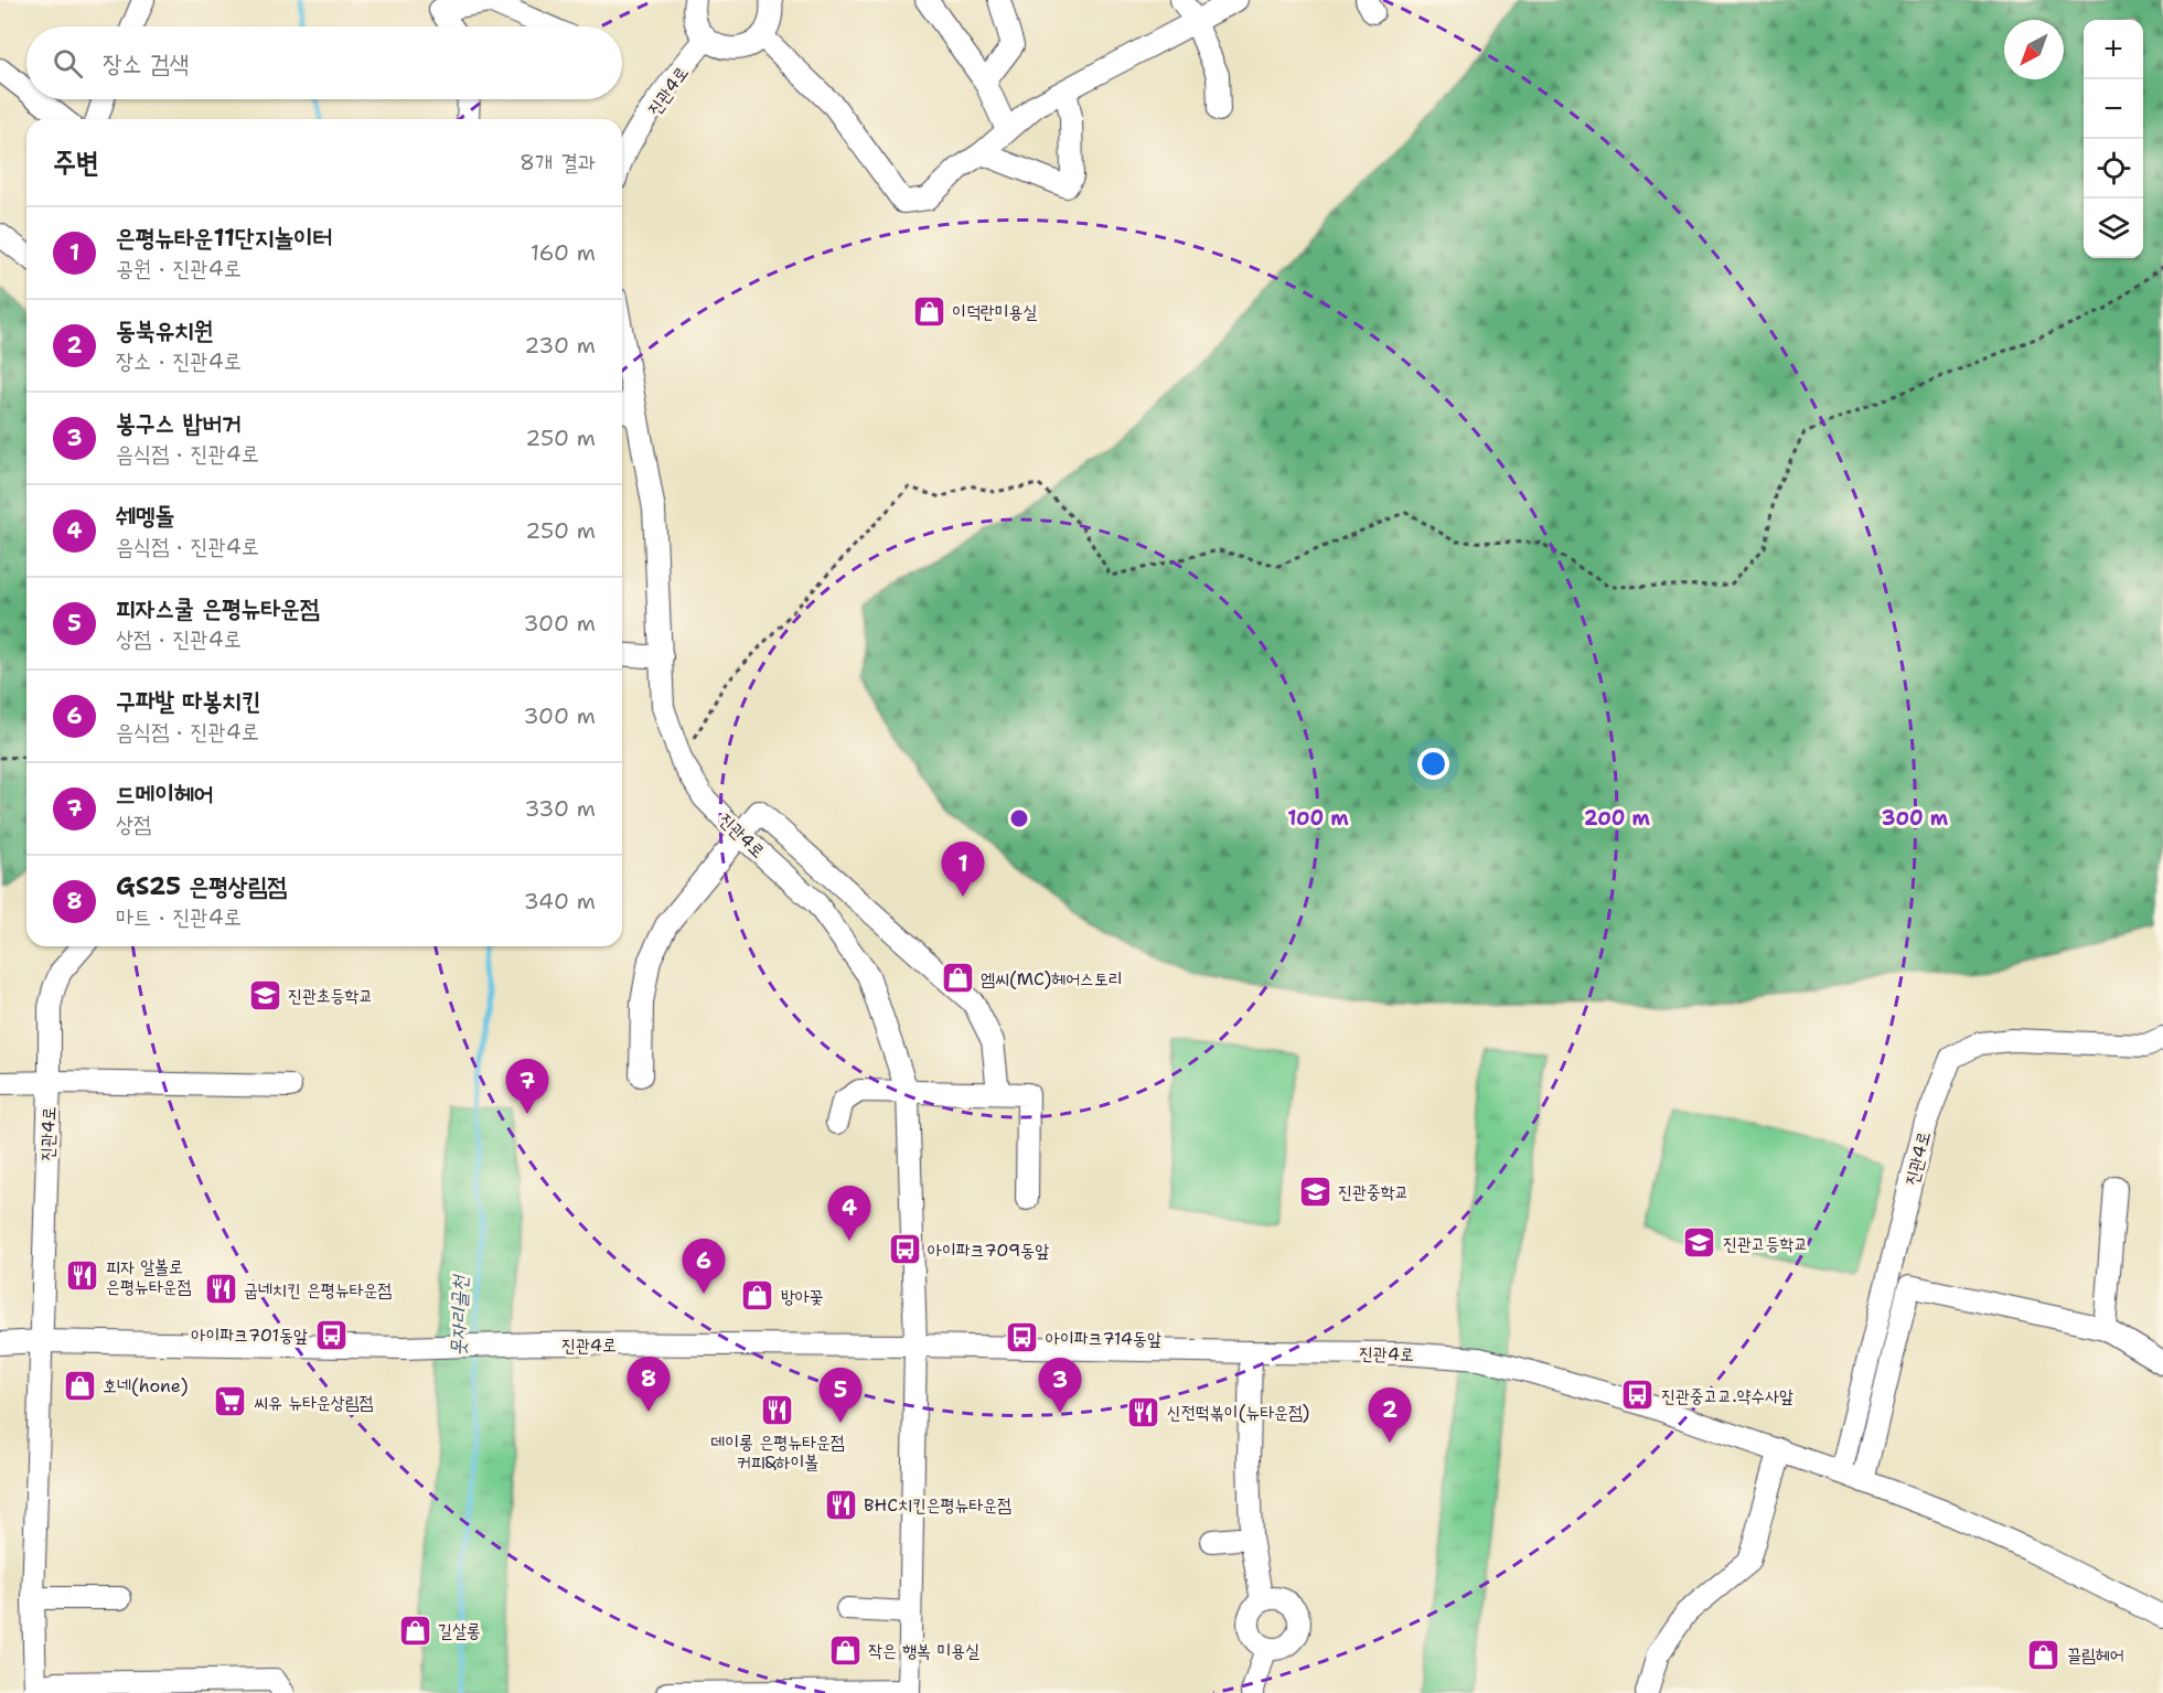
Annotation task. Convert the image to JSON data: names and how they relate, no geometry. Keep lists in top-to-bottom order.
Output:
{
  "streets": {
    "street": ["진관4로"]
  },
  "water": ["못자리골천"],
  "places": {
    "shop": [
      "이덕란미용실",
      "엠씨(MC)헤어스토리",
      "방아꽃",
      "호네(hone)",
      "길살롱",
      "작은 행복 미용실",
      "끌림헤어"
    ],
    "school or university": ["진관초등학교", "진관중학교", "진관고등학교"],
    "bus stop": [
      "아이파크709동앞",
      "아이파크701동앞",
      "아이파크714동앞",
      "진관중고교.약수사앞"
    ],
    "restaurant": [
      "피자 알볼로 은평뉴타운점",
      "굽네치킨 은평뉴타운점",
      "데이롱 은평뉴타운점 커피&하이볼",
      "신전떡볶이(뉴타운점)",
      "BHC치킨은평뉴타운점"
    ],
    "supermarket": ["씨유 뉴타운상림점"]
  },
  "north": "bottom left",
  "page": {
    "map_buttons": ["+", "−"],
    "search": "장소 검색",
    "heading": ["주변", "8개 결과"],
    "list": [
      {
        "mark": "1",
        "name": "은평뉴타운11단지놀이터",
        "note": "공원 · 진관4로",
        "value": "160 m"
      },
      {
        "mark": "2",
        "name": "동북유치원",
        "note": "장소 · 진관4로",
        "value": "230 m"
      },
      {
        "mark": "3",
        "name": "봉구스 밥버거",
        "note": "음식점 · 진관4로",
        "value": "250 m"
      },
      {
        "mark": "4",
        "name": "쉐멩돌",
        "note": "음식점 · 진관4로",
        "value": "250 m"
      },
      {
        "mark": "5",
        "name": "피자스쿨 은평뉴타운점",
        "note": "상점 · 진관4로",
        "value": "300 m"
      },
      {
        "mark": "6",
        "name": "구파발 따봉치킨",
        "note": "음식점 · 진관4로",
        "value": "300 m"
      },
      {
        "mark": "7",
        "name": "드메이헤어",
        "note": "상점",
        "value": "330 m"
      },
      {
        "mark": "8",
        "name": "GS25 은평상림점",
        "note": "마트 · 진관4로",
        "value": "340 m"
      }
    ],
    "pins": [
      "1",
      "7",
      "4",
      "6",
      "8",
      "3",
      "5",
      "2"
    ]
  },
  "rings": ["100 m", "200 m", "300 m"]
}
